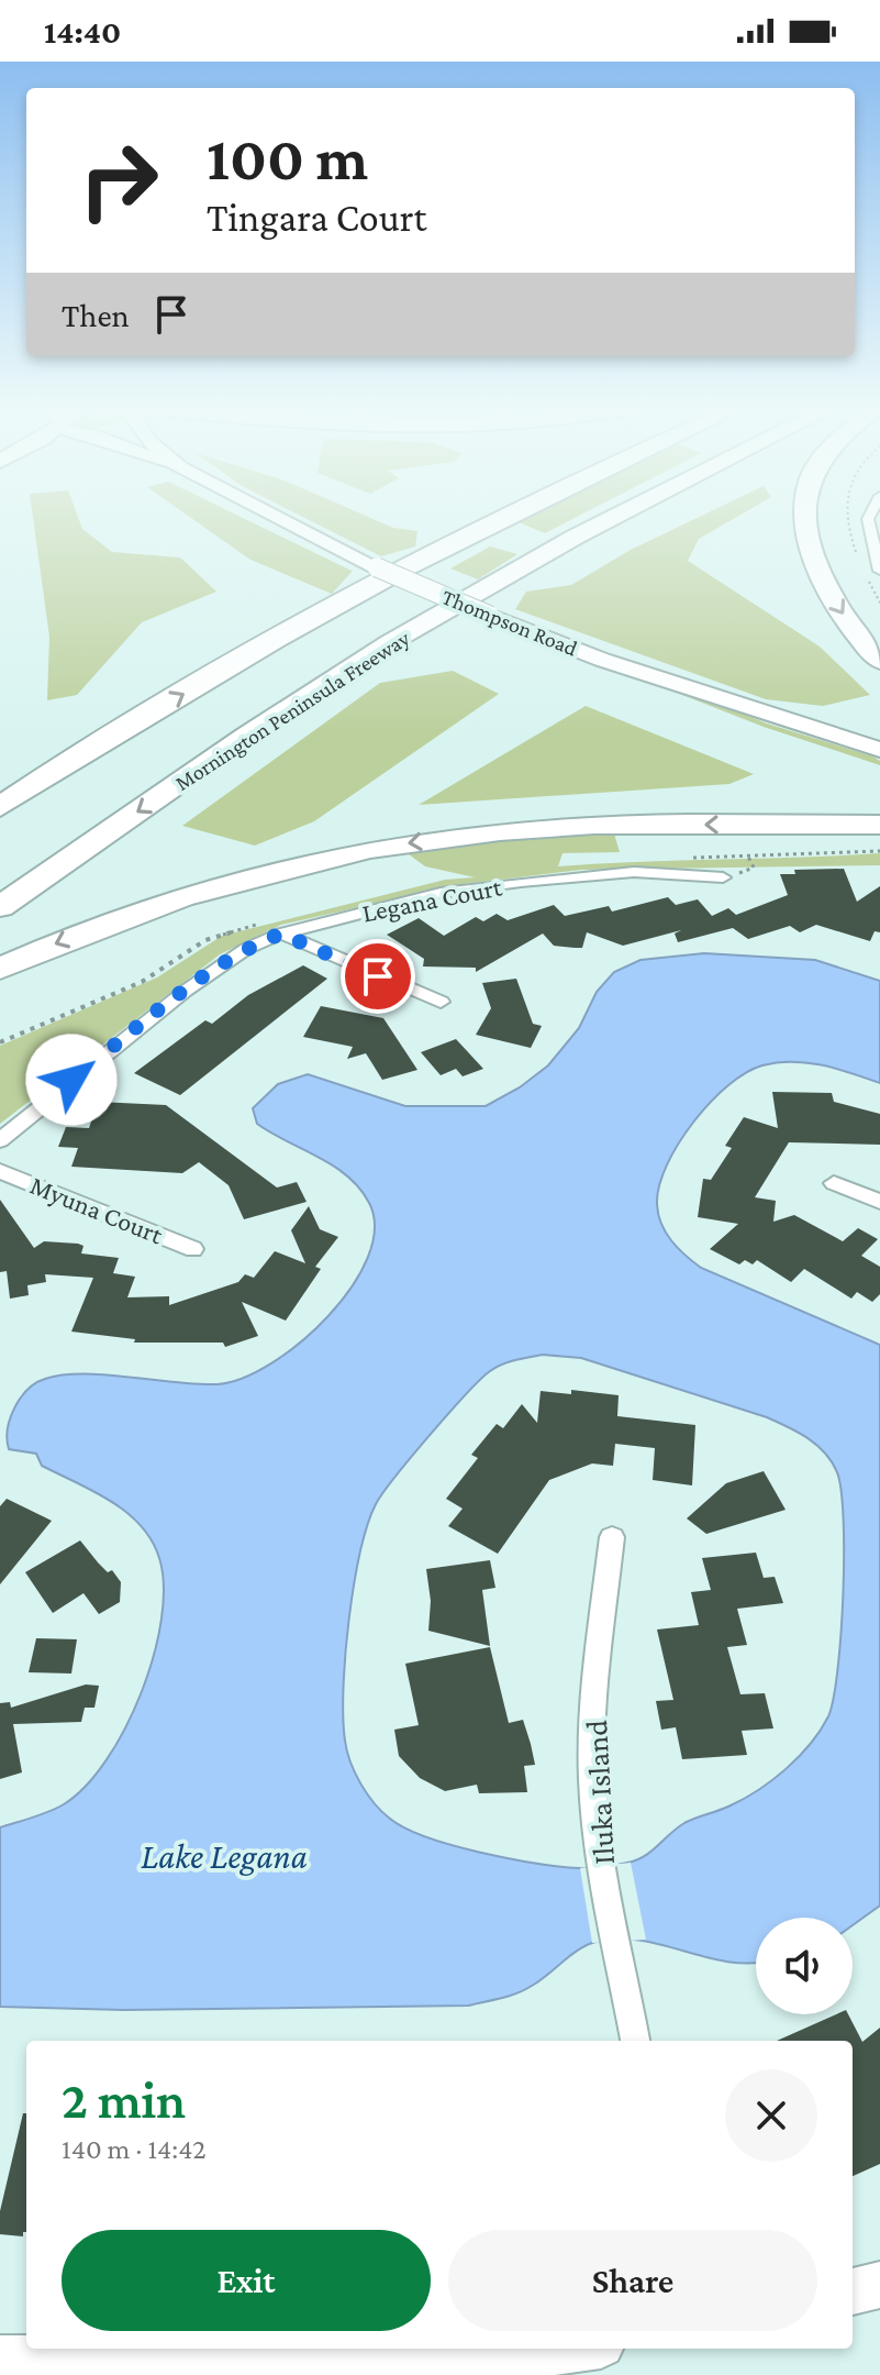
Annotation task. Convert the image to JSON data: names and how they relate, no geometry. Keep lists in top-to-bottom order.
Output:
{
  "streets": {
    "highway": ["Mornington Peninsula Freeway"],
    "main road": ["Thompson Road"],
    "street": ["Legana Court", "Myuna Court", "Iluka Island"]
  },
  "water": ["Lake Legana"],
  "page": {
    "status": "14:40",
    "turn": ["100 m", "Tingara Court"],
    "then": "Then",
    "heading": ["2 min", "140 m · 14:42"],
    "buttons": ["Exit", "Share"]
  }
}
